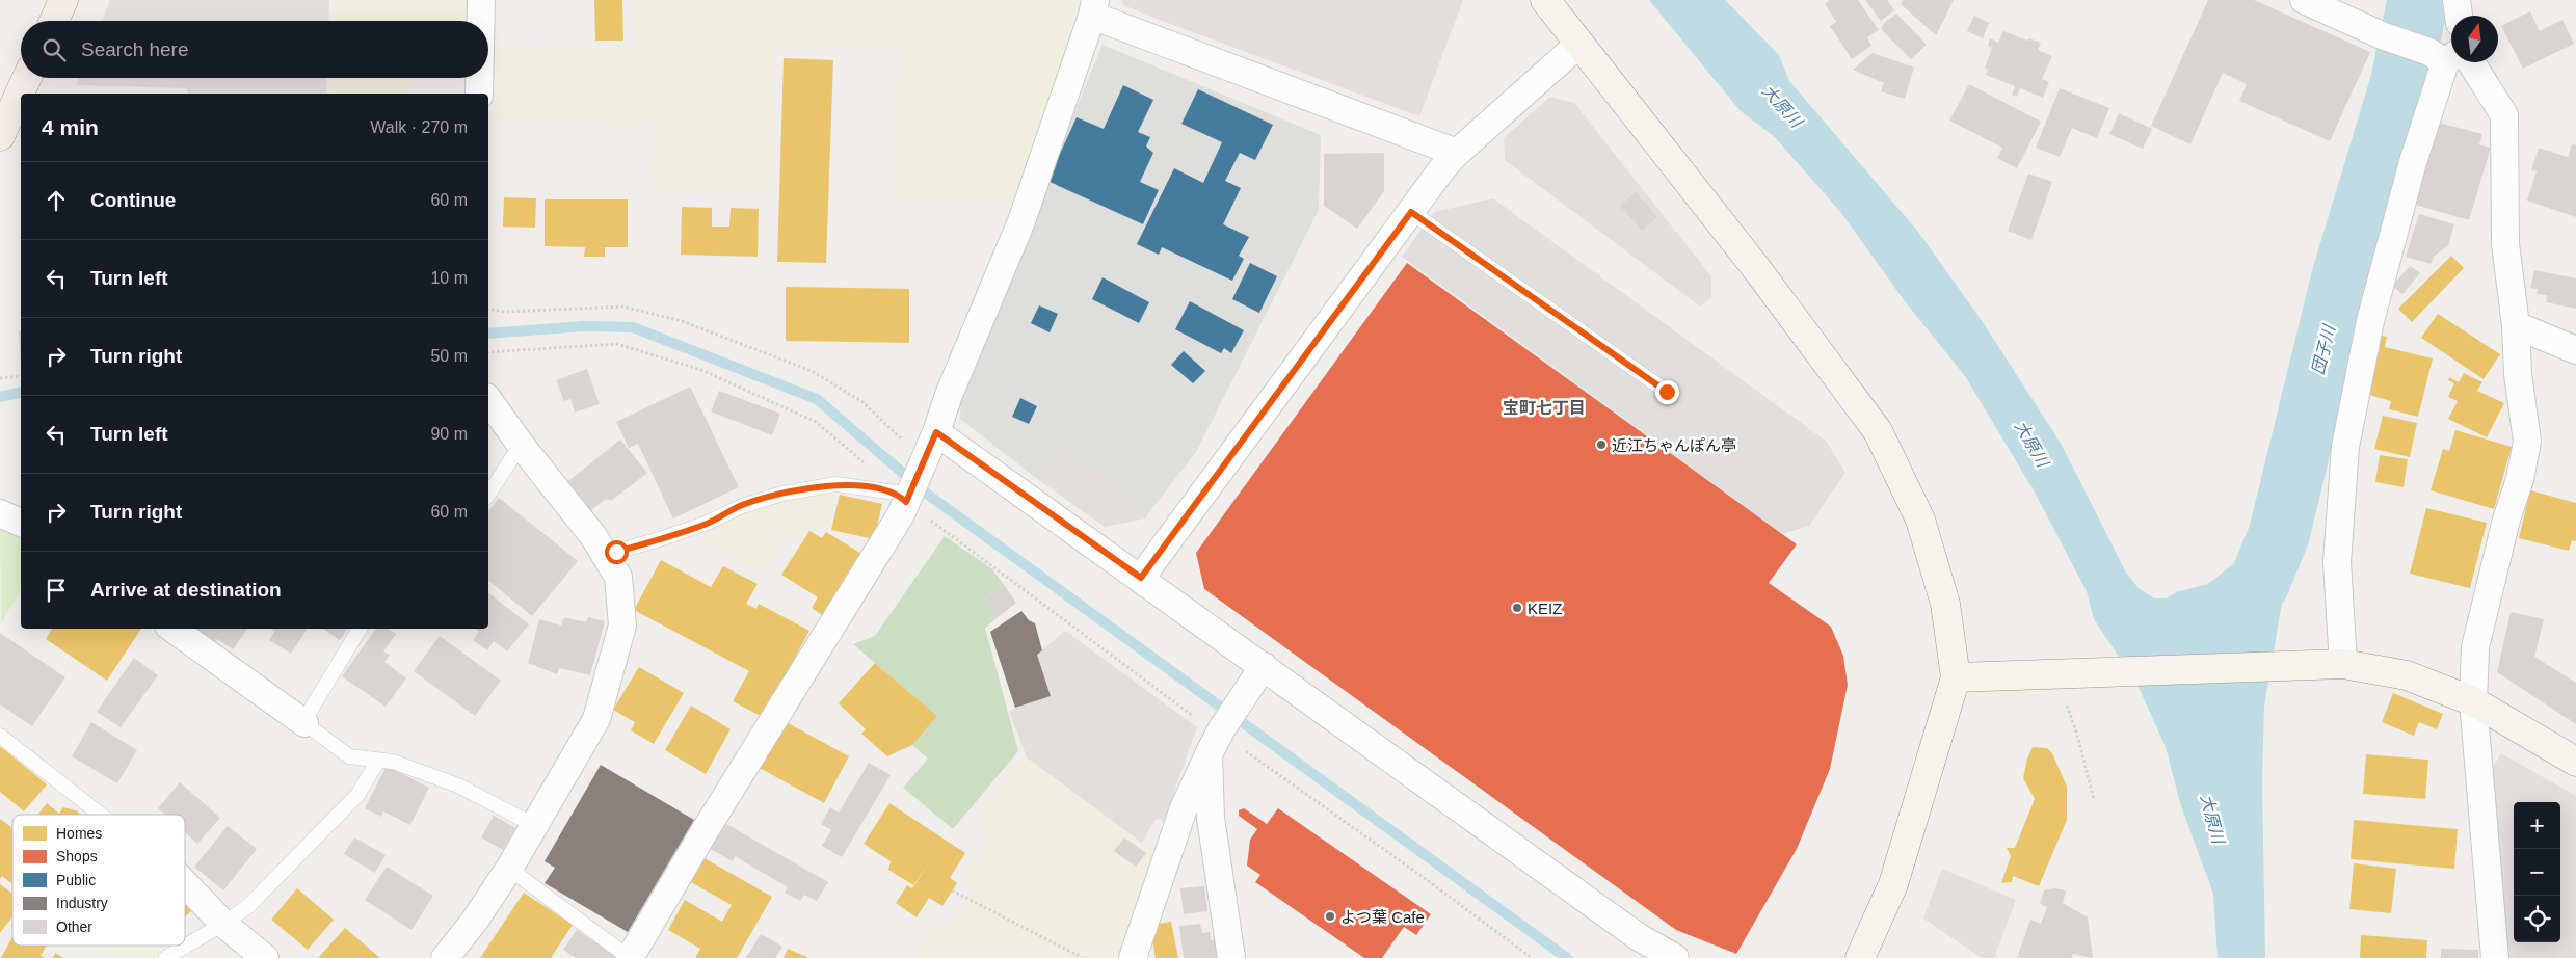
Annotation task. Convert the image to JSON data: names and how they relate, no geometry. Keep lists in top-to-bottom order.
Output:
{
  "districts": ["宝町七丁目"],
  "water": ["大原川", "団子川"],
  "places": ["近江ちゃんぽん亭", "KEIZ", "よつ葉 Cafe"],
  "legend": [
    "Homes",
    "Shops",
    "Public",
    "Industry",
    "Other"
  ],
  "north": "top",
  "page": {
    "search": "Search here",
    "heading": ["4 min", "Walk · 270 m"],
    "list": [
      ["Continue", "60 m"],
      ["Turn left", "10 m"],
      ["Turn right", "50 m"],
      ["Turn left", "90 m"],
      ["Turn right", "60 m"],
      "Arrive at destination"
    ],
    "map_buttons": ["+", "−"]
  }
}
